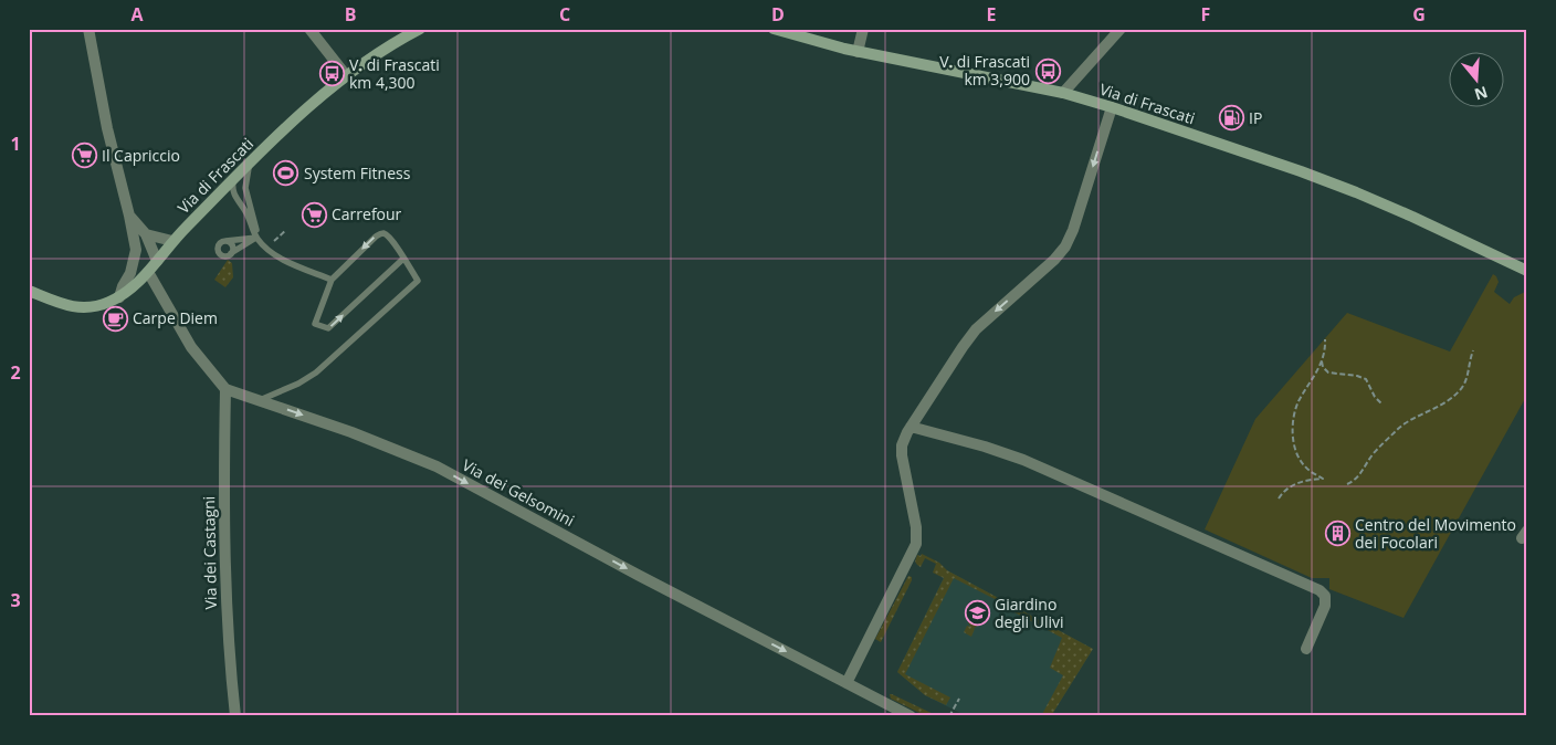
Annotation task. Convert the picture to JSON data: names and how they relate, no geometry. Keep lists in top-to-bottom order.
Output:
{
  "streets": {
    "main road": ["Via di Frascati"],
    "street": ["Via dei Gelsomini", "Via dei Castagni"]
  },
  "crossings": [
    ["Via dei Gelsomini", "Via dei Castagni"]
  ],
  "one_way": ["Via dei Gelsomini"],
  "places": {
    "bus stop": ["V. di Frascati km 3,900", "V. di Frascati km 4,300"],
    "fuel station": ["IP"],
    "supermarket": ["Il Capriccio", "Carrefour"],
    "sports": ["System Fitness"],
    "cafe": ["Carpe Diem"],
    "building": ["Centro del Movimento dei Focolari"],
    "school or university": ["Giardino degli Ulivi"]
  },
  "north": "bottom",
  "grid": {
    "columns": [
      "A",
      "B",
      "C",
      "D",
      "E",
      "F",
      "G"
    ],
    "rows": ["1", "2", "3"]
  }
}
